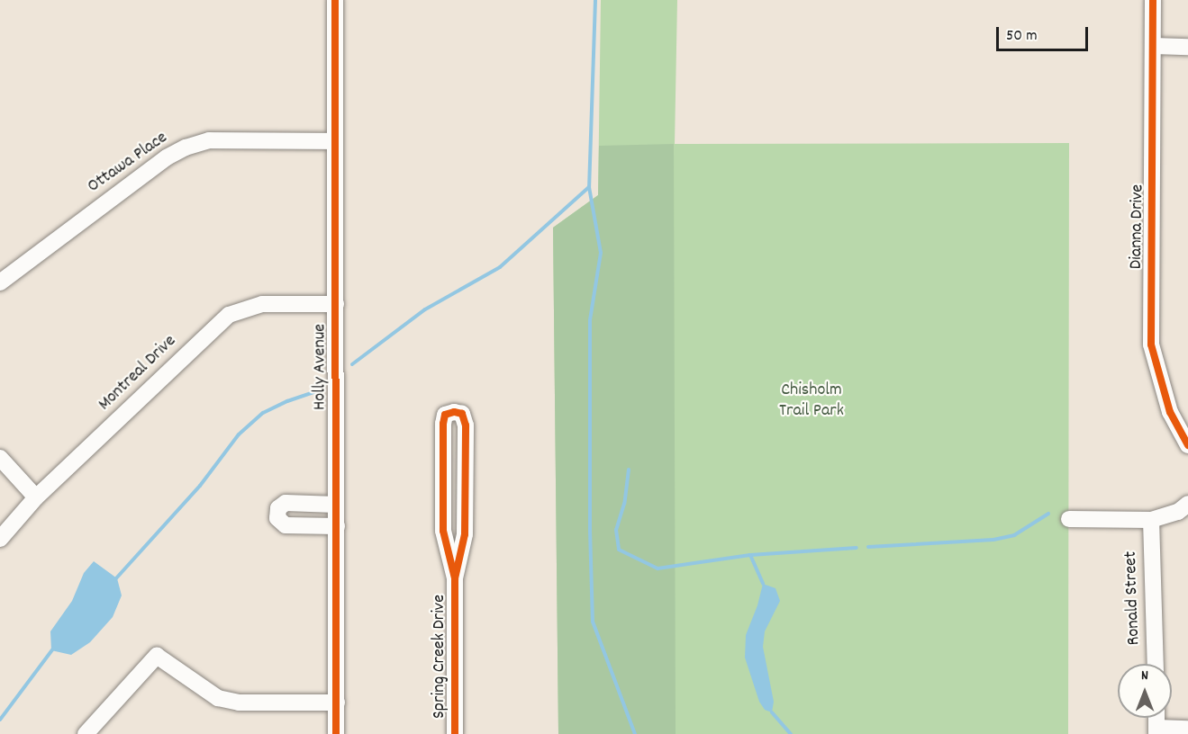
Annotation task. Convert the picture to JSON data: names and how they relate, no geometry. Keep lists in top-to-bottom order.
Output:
{
  "streets": {
    "street": [
      "Ottawa Place",
      "Dianna Drive",
      "Holly Avenue",
      "Montreal Drive",
      "Ronald Street",
      "Spring Creek Drive"
    ]
  },
  "crossings": [
    ["Ottawa Place", "Holly Avenue"],
    ["Holly Avenue", "Montreal Drive"]
  ],
  "parks": ["Chisholm Trail Park"],
  "scale_bar": "50 m",
  "north": "top"
}
